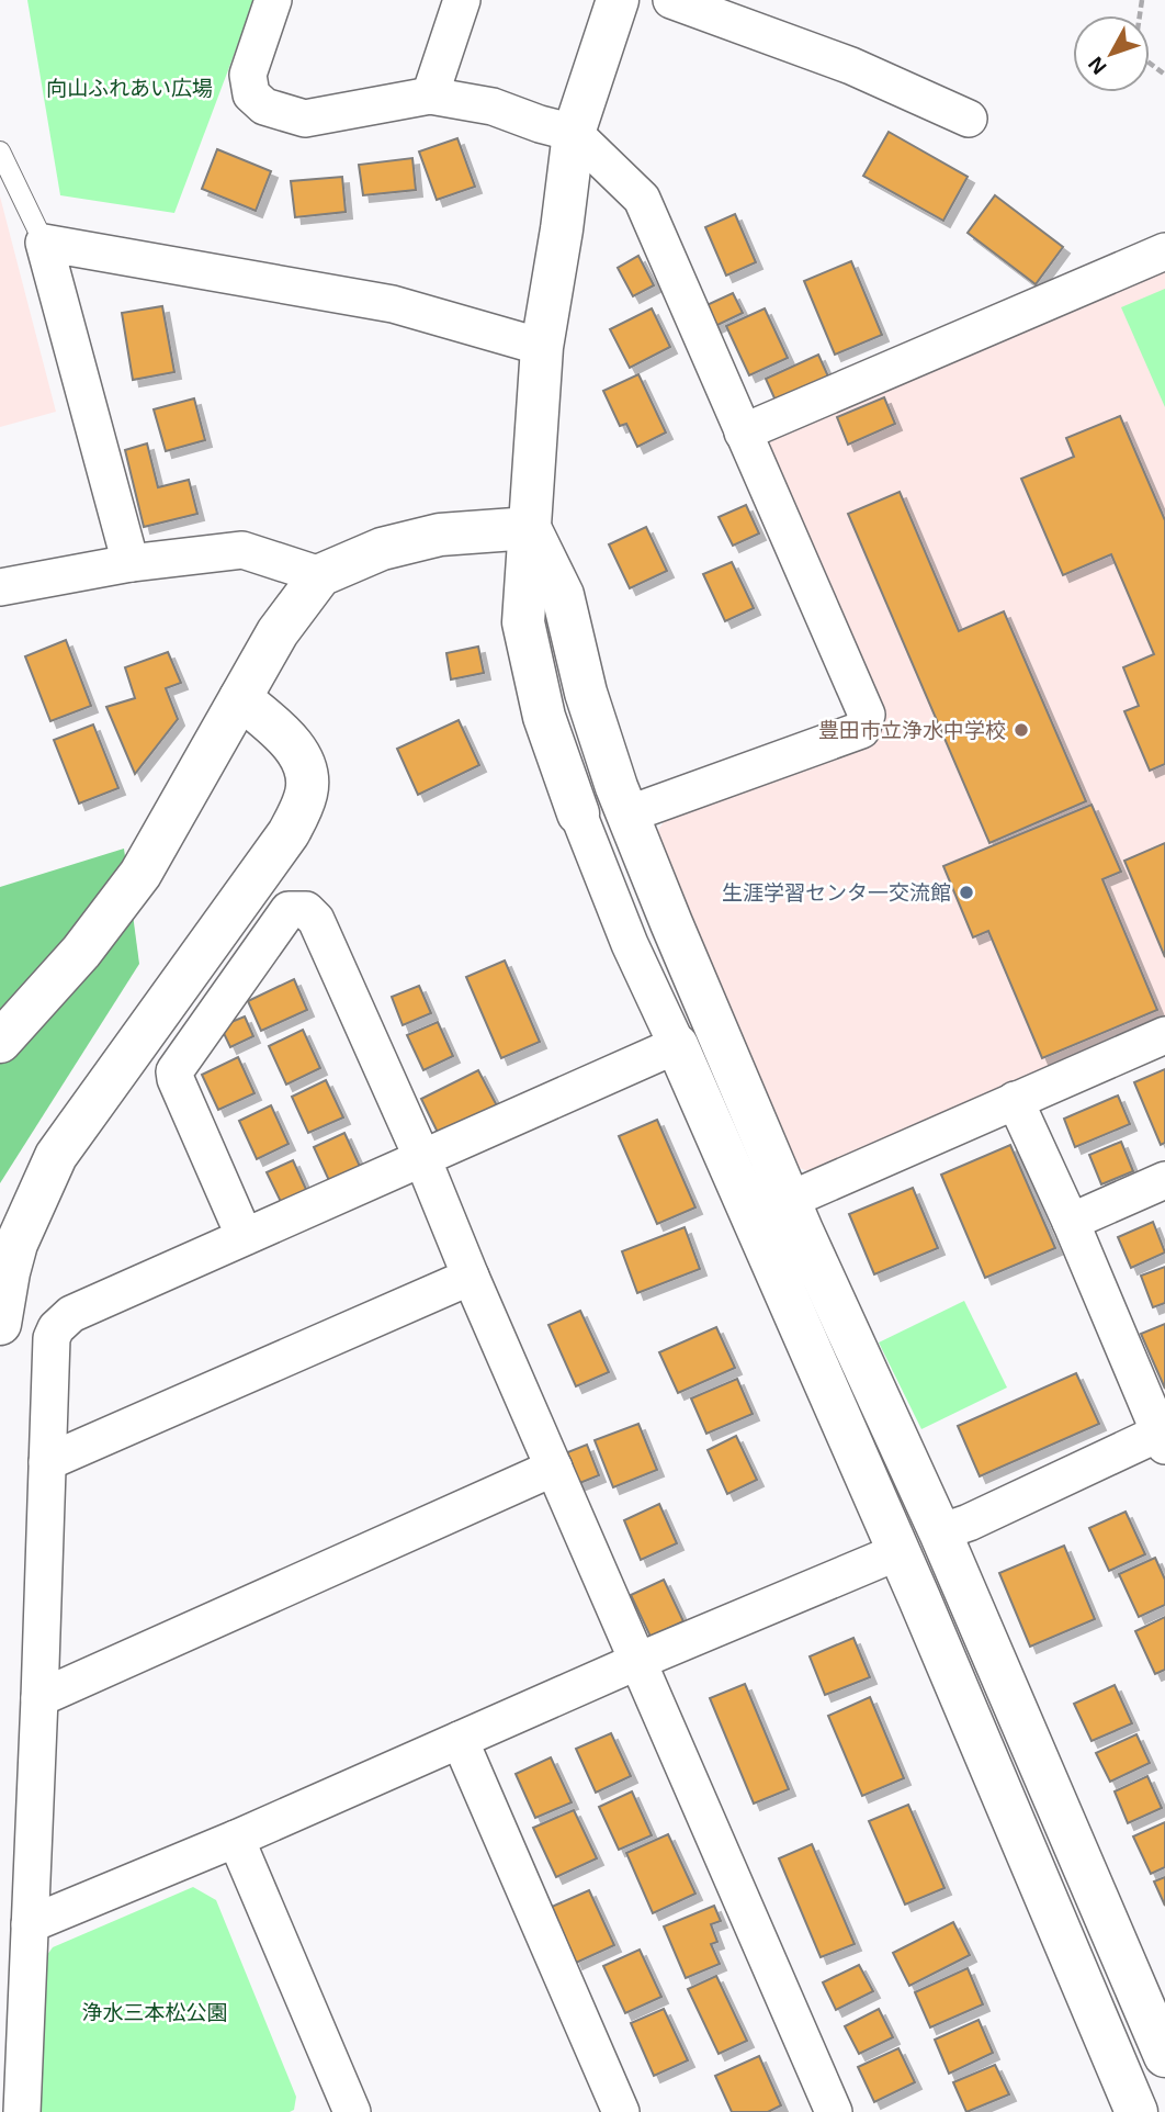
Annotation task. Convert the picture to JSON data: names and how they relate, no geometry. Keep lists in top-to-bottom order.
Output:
{
  "parks": ["向山ふれあい広場", "浄水三本松公園"],
  "places": ["豊田市立浄水中学校", "生涯学習センタ一交流館"],
  "north": "bottom left"
}
